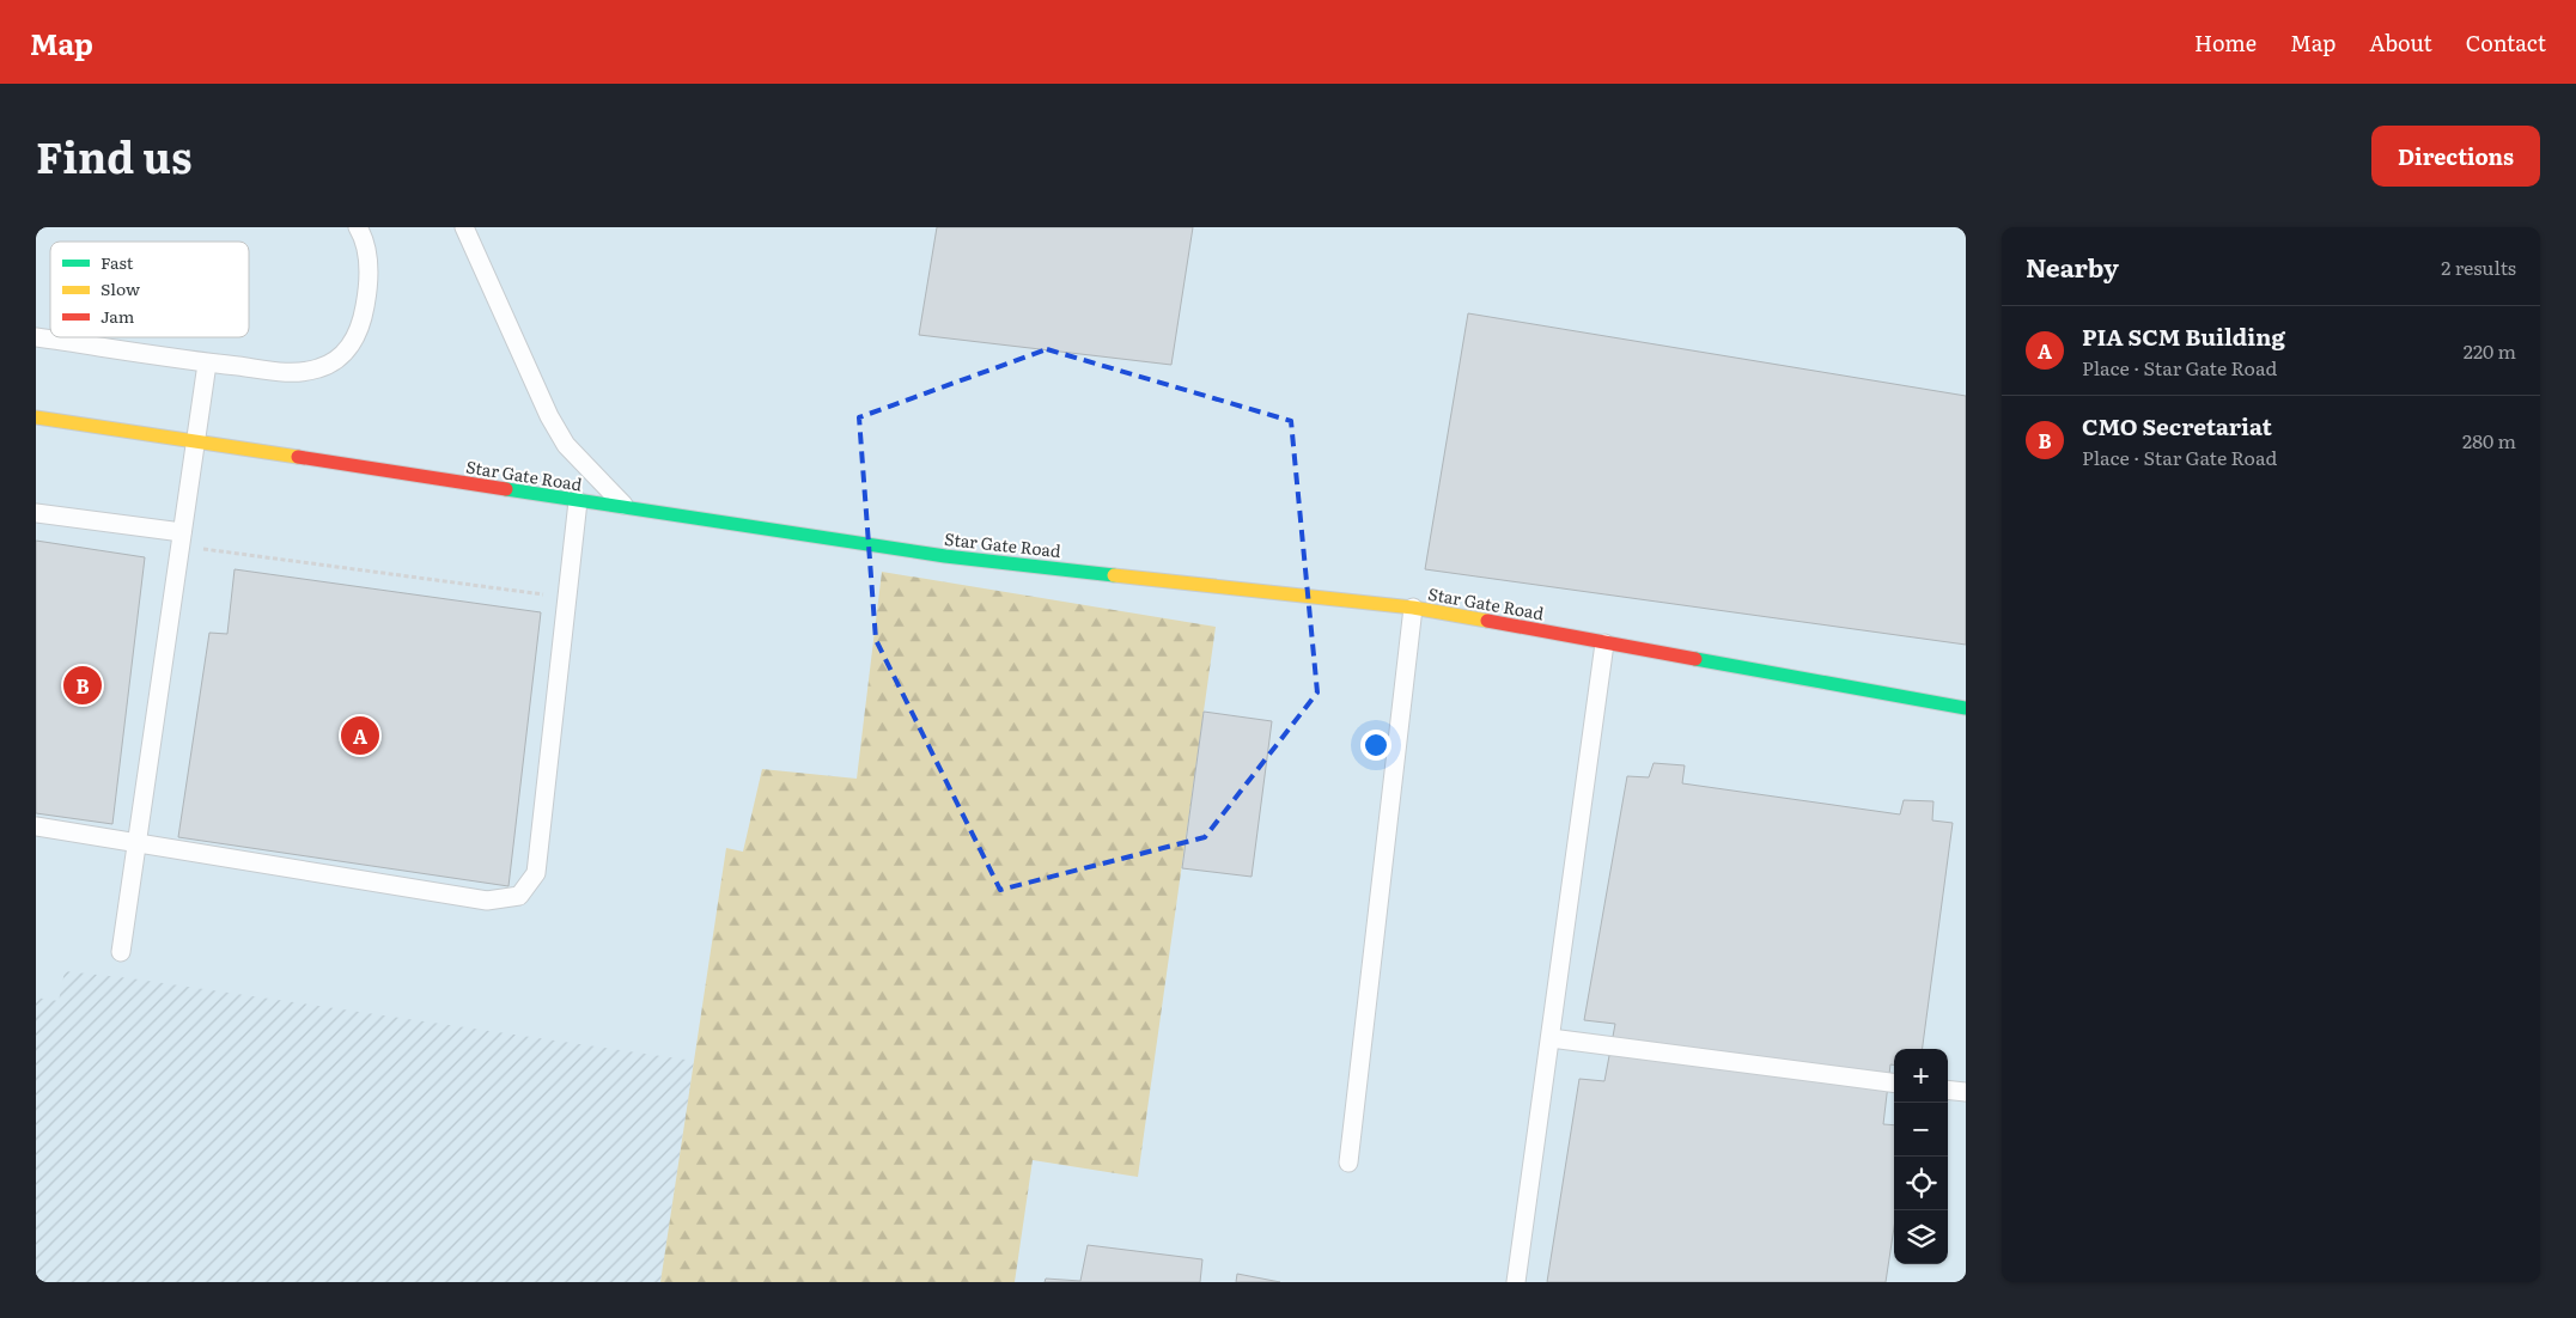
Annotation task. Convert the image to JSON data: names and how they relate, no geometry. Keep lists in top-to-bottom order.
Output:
{
  "streets": {
    "street": ["Star Gate Road"]
  },
  "legend": ["Fast", "Slow", "Jam"],
  "page": {
    "header": "Map",
    "nav": [
      "Home",
      "Map",
      "About",
      "Contact"
    ],
    "title": "Find us",
    "buttons": "Directions",
    "heading": ["Nearby", "2 results"],
    "list": [
      {
        "mark": "A",
        "name": "PIA SCM Building",
        "note": "Place · Star Gate Road",
        "value": "220 m"
      },
      {
        "mark": "B",
        "name": "CMO Secretariat",
        "note": "Place · Star Gate Road",
        "value": "280 m"
      }
    ],
    "pins": ["B", "A"],
    "map_buttons": ["+", "−"]
  }
}
